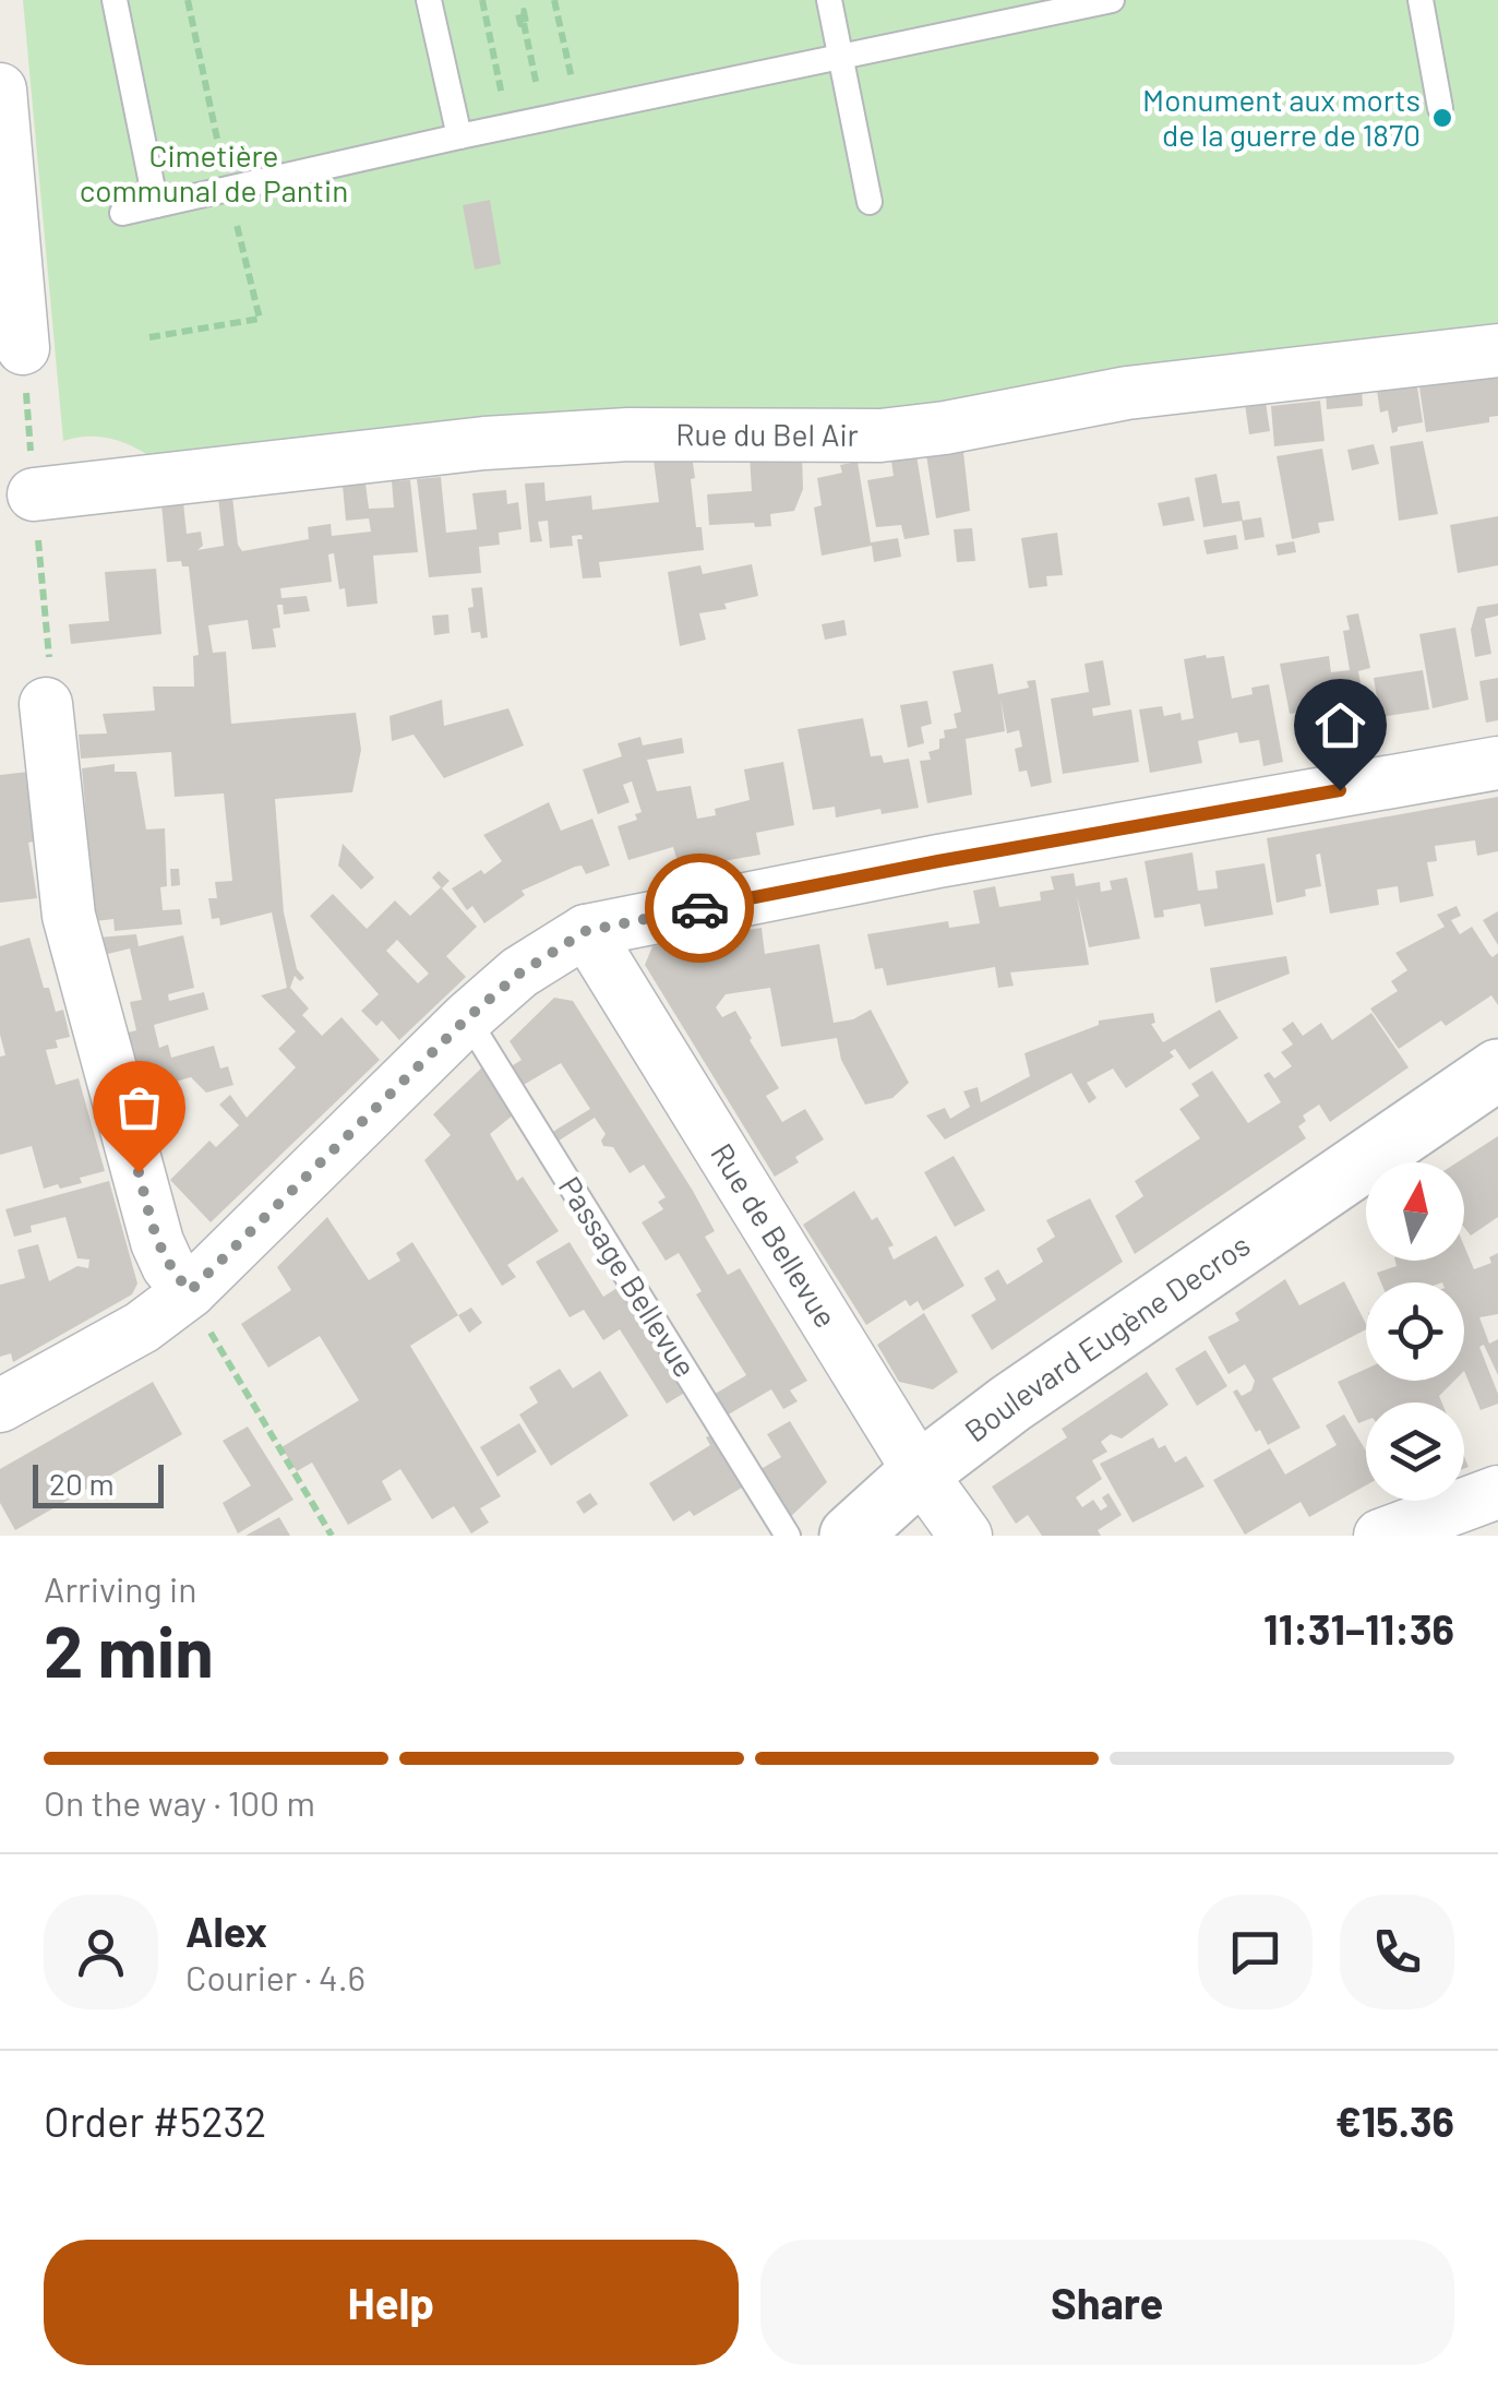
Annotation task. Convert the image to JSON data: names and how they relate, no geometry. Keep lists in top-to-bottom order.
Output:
{
  "streets": {
    "street": ["Rue du Bel Air", "Rue de Bellevue", "Boulevard Eugène Decros"],
    "lane": ["Passage Bellevue"]
  },
  "crossings": [
    ["Rue de Bellevue", "Boulevard Eugène Decros"]
  ],
  "parks": ["Cimetière communal de Pantin"],
  "places": ["Monument aux morts de la guerre de 1870"],
  "scale_bar": "20 m",
  "north": "top",
  "page": {
    "scale": "20 m",
    "heading": ["2 min", "Arriving in", "11:31–11:36"],
    "panel": [
      "Alex",
      "Courier · 4.6",
      "Order #5232",
      "€15.36"
    ],
    "bar": "On the way · 100 m",
    "buttons": ["Help", "Share"]
  }
}
